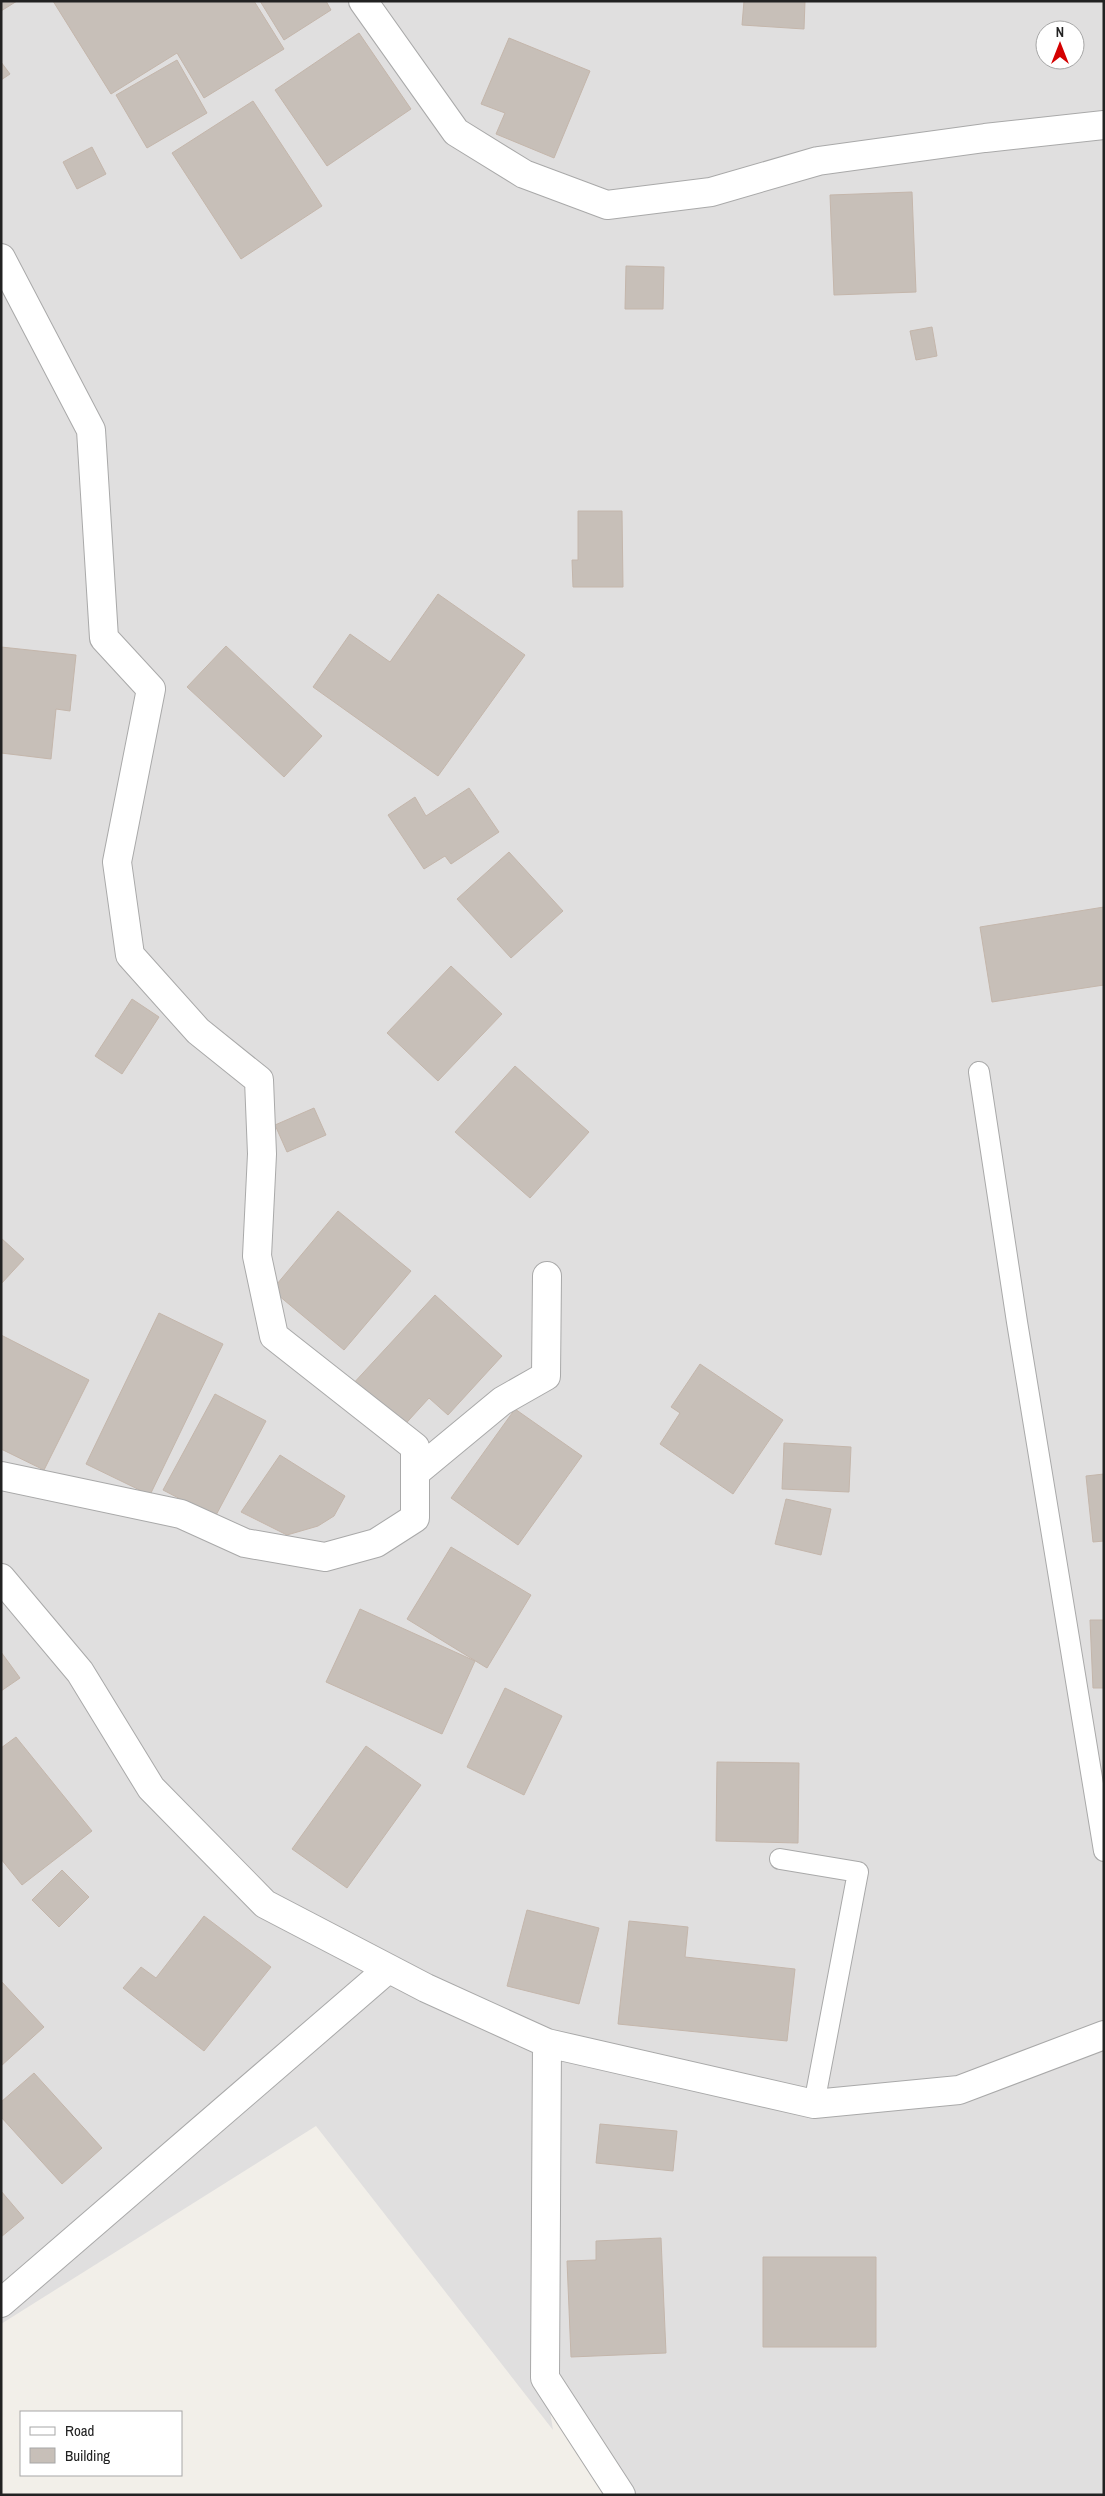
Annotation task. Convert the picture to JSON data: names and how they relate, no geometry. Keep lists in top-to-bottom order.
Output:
{
  "legend": ["Road", "Building"],
  "north": "top"
}
